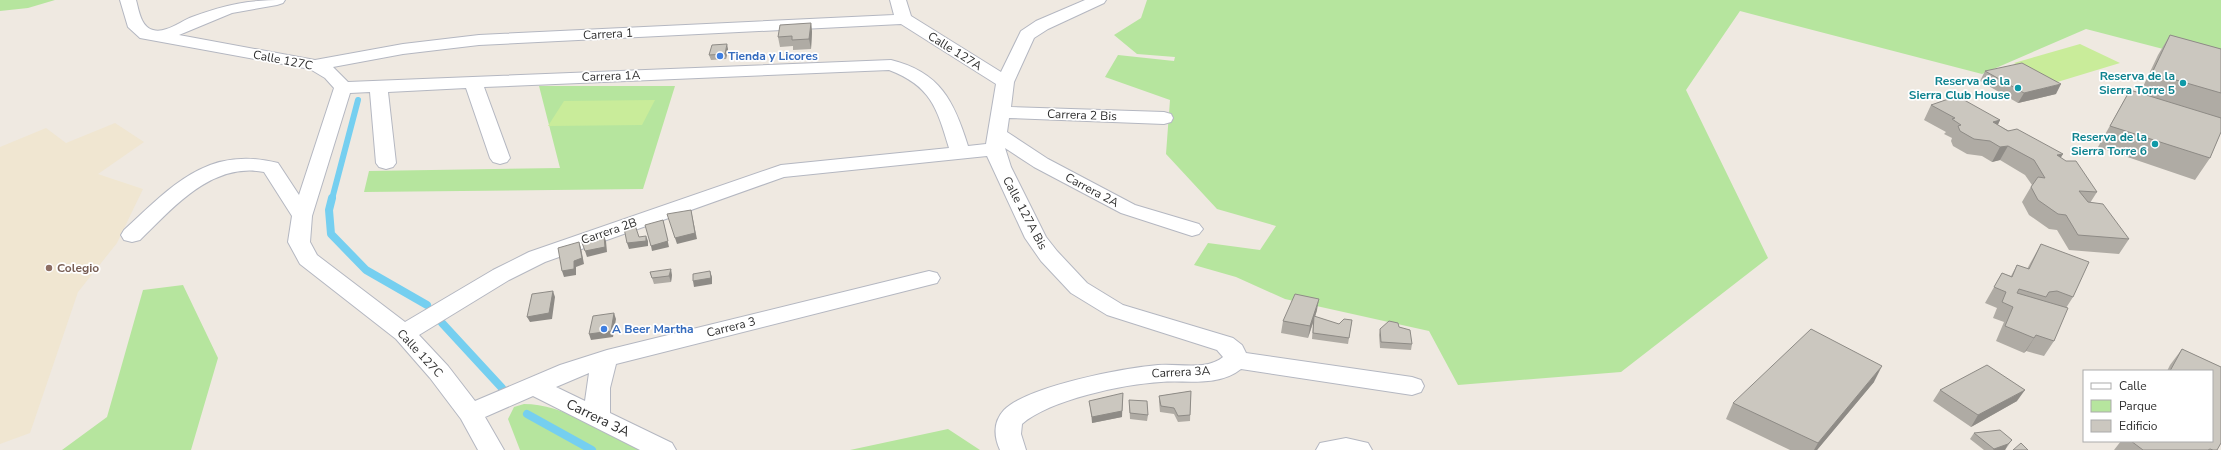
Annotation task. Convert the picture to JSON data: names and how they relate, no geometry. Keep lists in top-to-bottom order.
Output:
{
  "streets": {
    "street": [
      "Carrera 1",
      "Calle 127A",
      "Calle 127C",
      "Carrera 1A",
      "Carrera 2 Bis",
      "Carrera 2A",
      "Calle 127A Bis",
      "Carrera 2B",
      "Carrera 3",
      "Carrera 3A"
    ]
  },
  "crossings": [
    ["Carrera 1", "Calle 127A"],
    ["Carrera 1", "Calle 127C"],
    ["Calle 127A", "Calle 127A Bis"],
    ["Calle 127C", "Carrera 1A"],
    ["Calle 127C", "Carrera 2B"],
    ["Calle 127C", "Carrera 3"],
    ["Carrera 1A", "Carrera 2B"],
    ["Carrera 2 Bis", "Calle 127A Bis"],
    ["Carrera 2A", "Calle 127A Bis"],
    ["Calle 127A Bis", "Carrera 3A"],
    ["Carrera 3", "Carrera 3A"]
  ],
  "places": [
    "Tienda y Licores",
    "Reserva de la Sierra Torre 5",
    "Reserva de la Sierra Club House",
    "Reserva de la Sierra Torre 6",
    "Colegio",
    "A Beer Martha"
  ],
  "legend": ["Calle", "Parque", "Edificio"]
}
